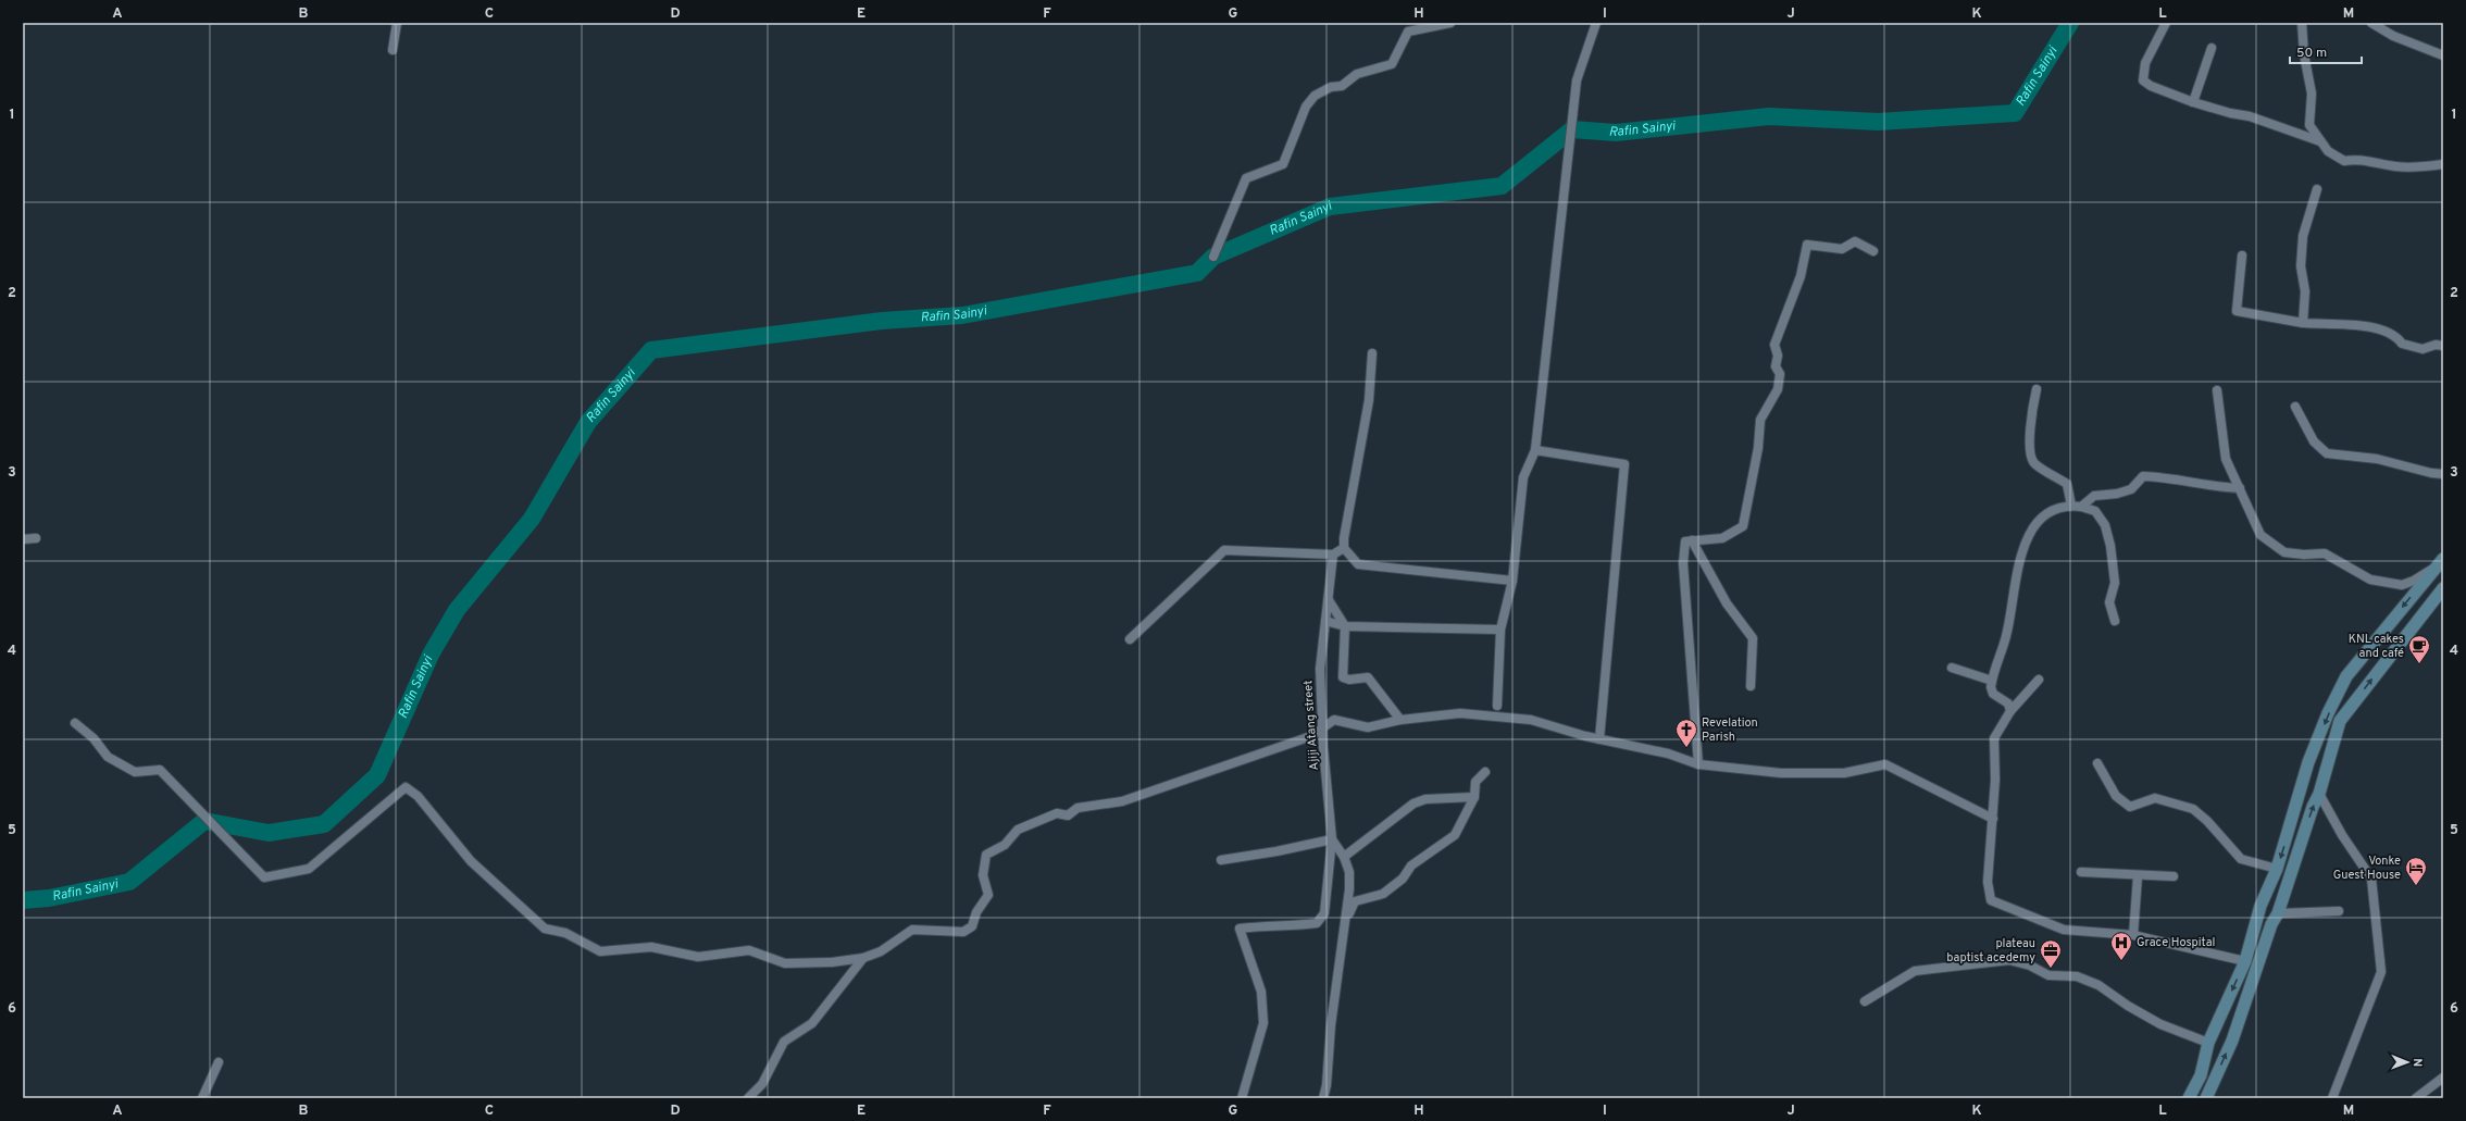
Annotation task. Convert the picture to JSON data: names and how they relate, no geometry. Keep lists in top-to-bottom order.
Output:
{
  "streets": {
    "street": ["Ajiji Atang street"]
  },
  "water": ["Rafin Sainyi"],
  "places": {
    "cafe": ["KNL cakes and café"],
    "church": ["Revelation Parish"],
    "hotel": ["Vonke Guest House"],
    "hospital": ["Grace Hospital"],
    "office": ["plateau baptist acedemy"]
  },
  "scale_bar": "50 m",
  "north": "right",
  "grid": {
    "columns": [
      "A",
      "B",
      "C",
      "D",
      "E",
      "F",
      "G",
      "H",
      "I",
      "J",
      "K",
      "L",
      "M"
    ],
    "rows": [
      "1",
      "2",
      "3",
      "4",
      "5",
      "6"
    ]
  }
}
